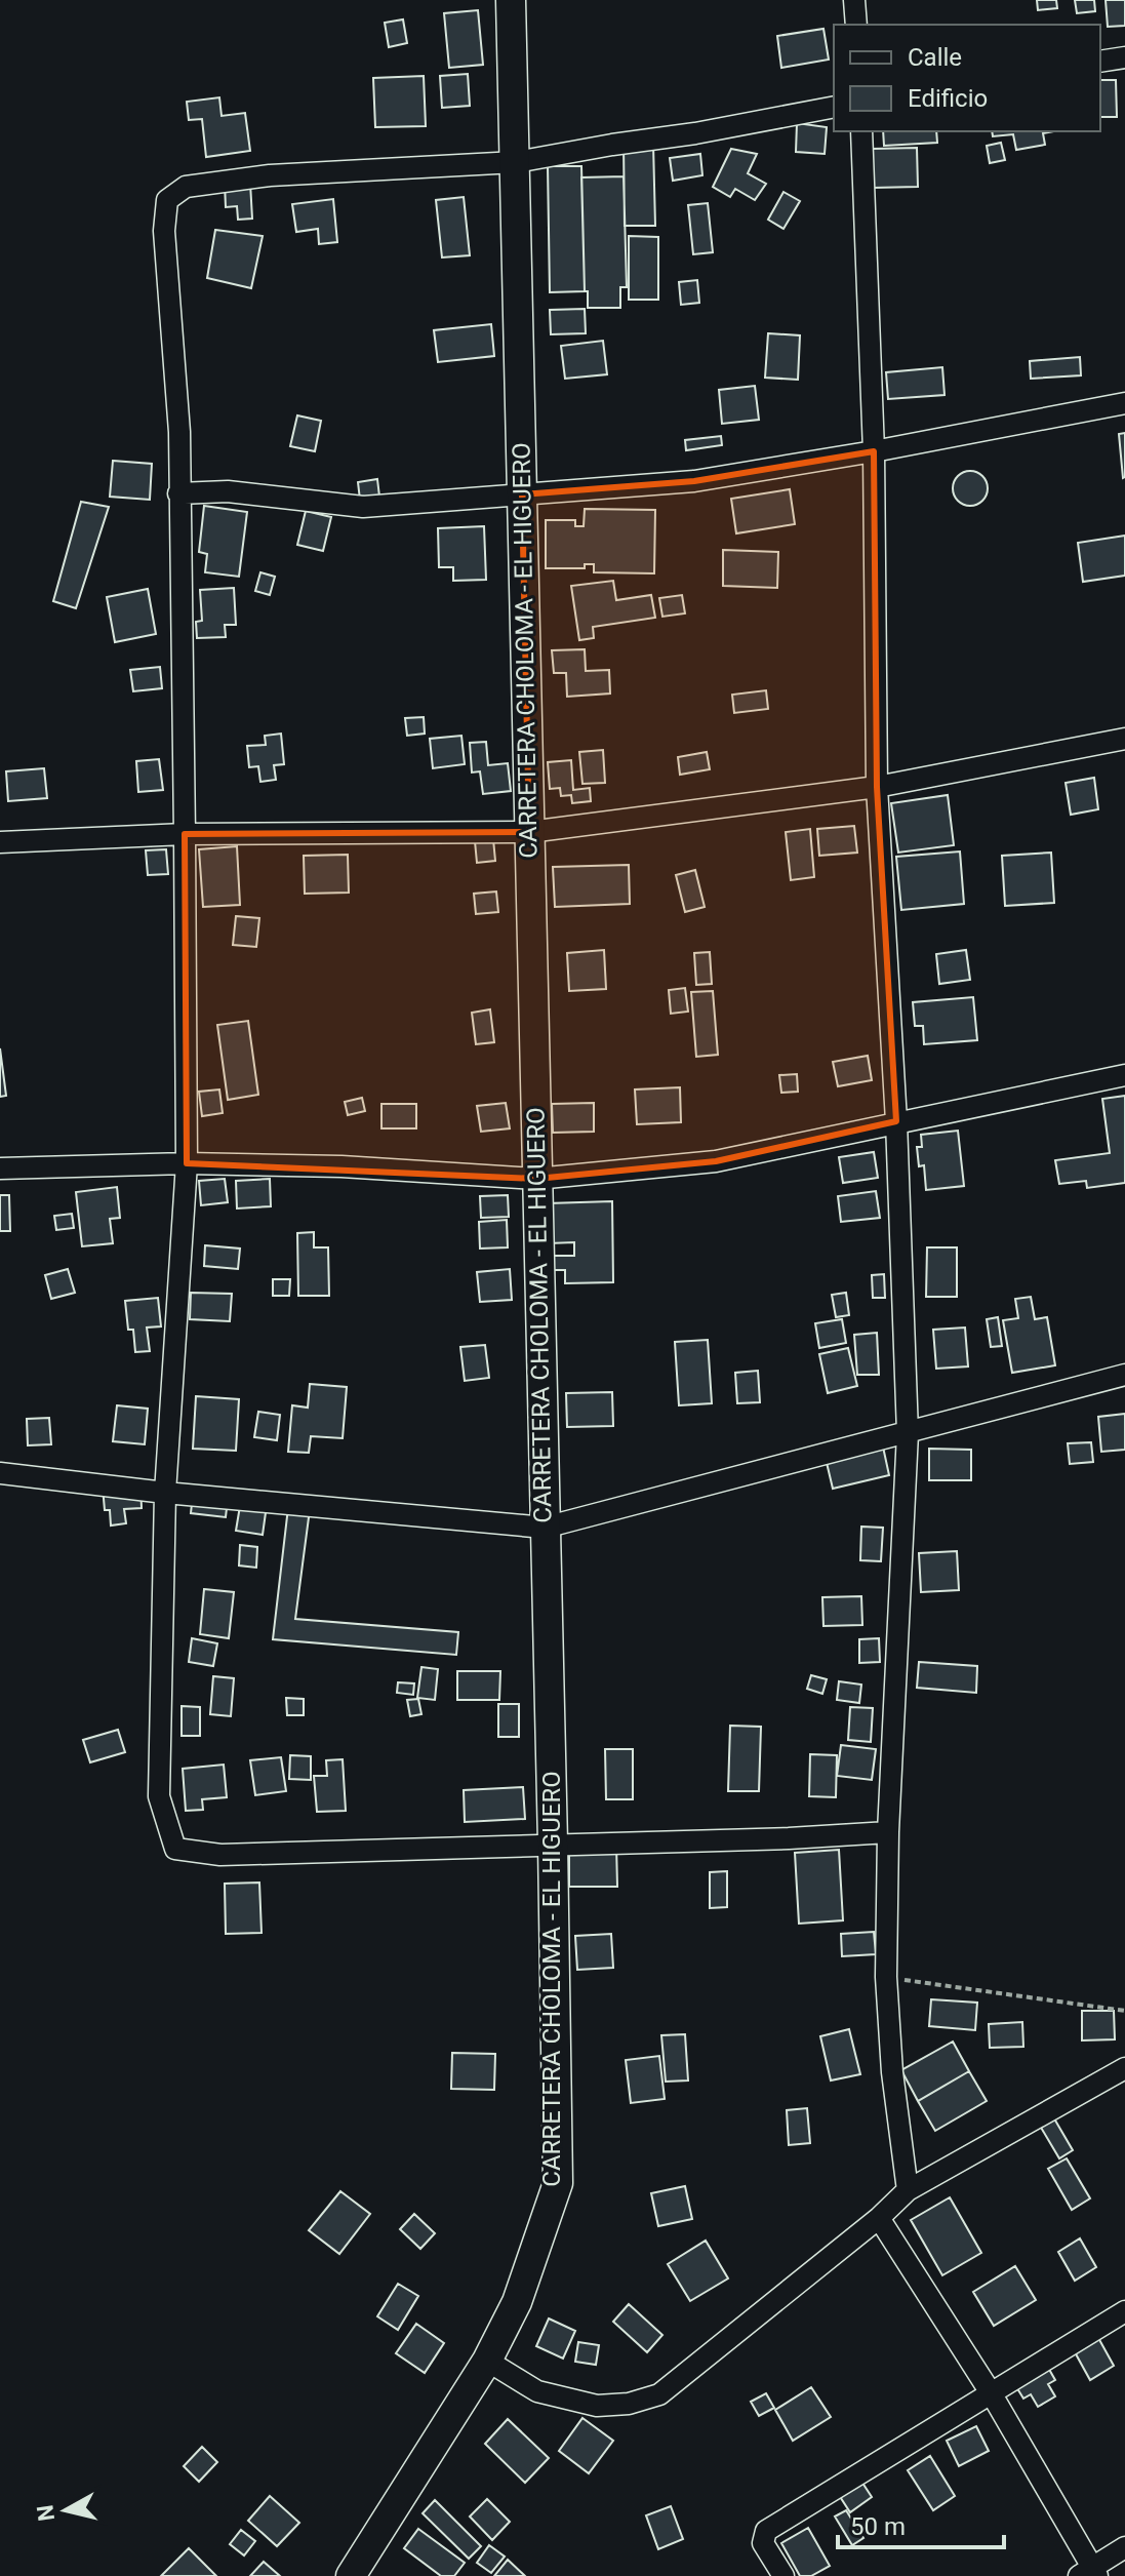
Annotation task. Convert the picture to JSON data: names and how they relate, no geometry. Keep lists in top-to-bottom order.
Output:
{
  "streets": {
    "street": ["CARRETERA CHOLOMA - EL HIGUERO"]
  },
  "legend": ["Calle", "Edificio"],
  "scale_bar": "50 m",
  "north": "left"
}
